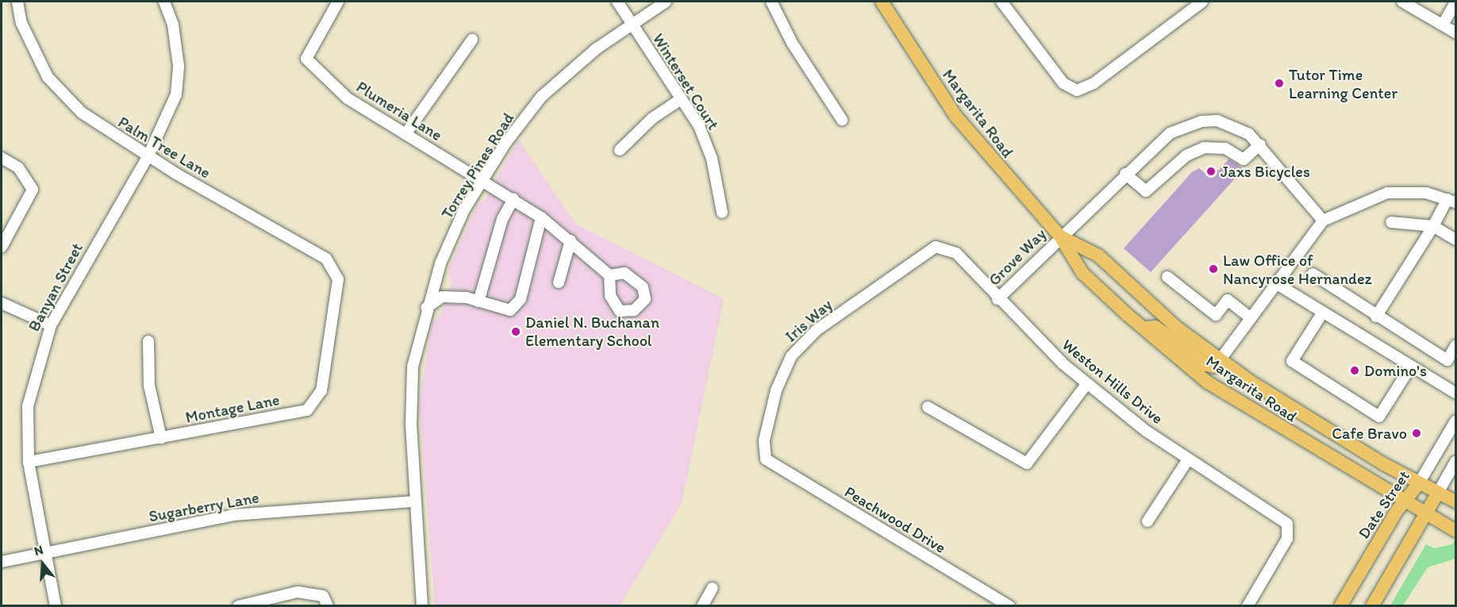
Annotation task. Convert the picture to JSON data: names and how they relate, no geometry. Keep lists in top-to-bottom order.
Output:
{
  "streets": {
    "main road": ["Margarita Road", "Date Street"],
    "street": [
      "Winterset Court",
      "Plumeria Lane",
      "Palm Tree Lane",
      "Torrey Pines Road",
      "Grove Way",
      "Banyan Street",
      "Iris Way",
      "Weston Hills Drive",
      "Montage Lane",
      "Sugarberry Lane",
      "Peachwood Drive"
    ]
  },
  "crossings": [
    ["Winterset Court", "Torrey Pines Road"],
    ["Plumeria Lane", "Torrey Pines Road"],
    ["Margarita Road", "Grove Way"],
    ["Margarita Road", "Date Street"],
    ["Palm Tree Lane", "Banyan Street"],
    ["Palm Tree Lane", "Montage Lane"],
    ["Torrey Pines Road", "Sugarberry Lane"],
    ["Grove Way", "Weston Hills Drive"],
    ["Banyan Street", "Montage Lane"],
    ["Banyan Street", "Sugarberry Lane"],
    ["Iris Way", "Weston Hills Drive"],
    ["Iris Way", "Peachwood Drive"]
  ],
  "places": [
    "Tutor Time Learning Center",
    "Jaxs Bicycles",
    "Law Office of Nancyrose Hernandez",
    "Daniel N. Buchanan Elementary School",
    "Domino's",
    "Cafe Bravo"
  ],
  "north": "top"
}
